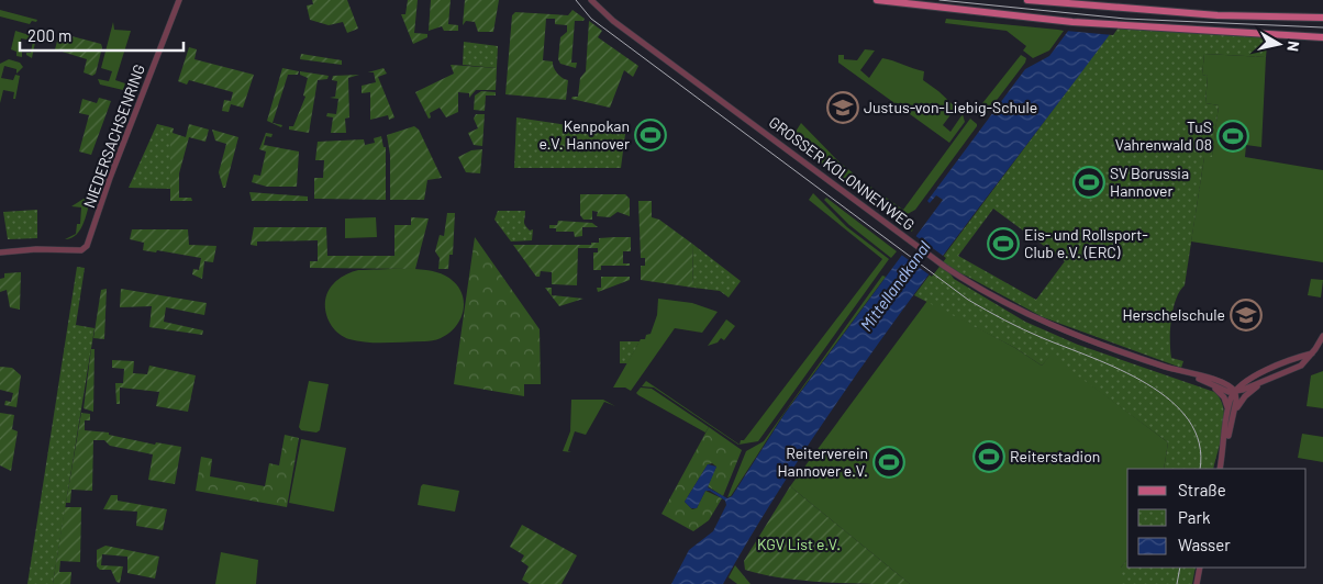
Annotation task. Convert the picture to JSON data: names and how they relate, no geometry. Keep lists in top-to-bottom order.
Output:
{
  "streets": {
    "street": ["NIEDERSACHSENRING", "GROSSER KOLONNENWEG"]
  },
  "water": ["Mittellandkanal"],
  "parks": ["KGV List e.V."],
  "places": {
    "school or university": ["Justus-von-Liebig-Schule", "Herschelschule"],
    "sports": [
      "Kenpokan e.V. Hannover",
      "TuS Vahrenwald 08",
      "SV Borussia Hannover",
      "Eis- und Rollsport- Club e.V. (ERC)",
      "Reiterstadion",
      "Reiterverein Hannover e.V."
    ]
  },
  "legend": ["Straße", "Park", "Wasser"],
  "scale_bar": "200 m",
  "north": "right"
}
